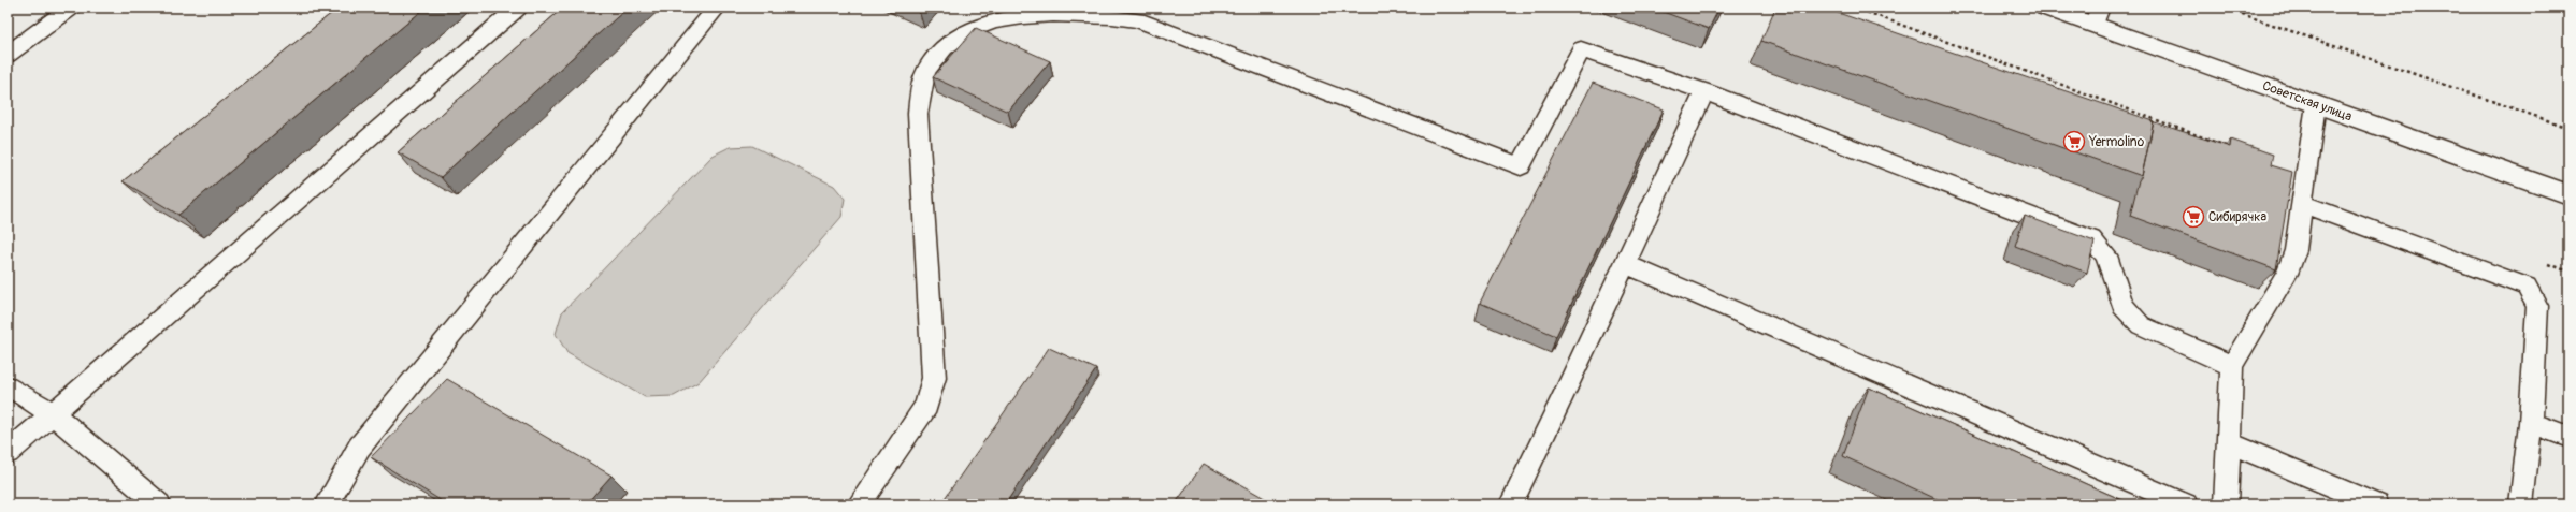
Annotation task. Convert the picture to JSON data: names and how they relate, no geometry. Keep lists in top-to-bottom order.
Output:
{
  "streets": {
    "main road": ["Советская улица"]
  },
  "places": {
    "supermarket": ["Yermolino", "Сибирячка"]
  }
}
